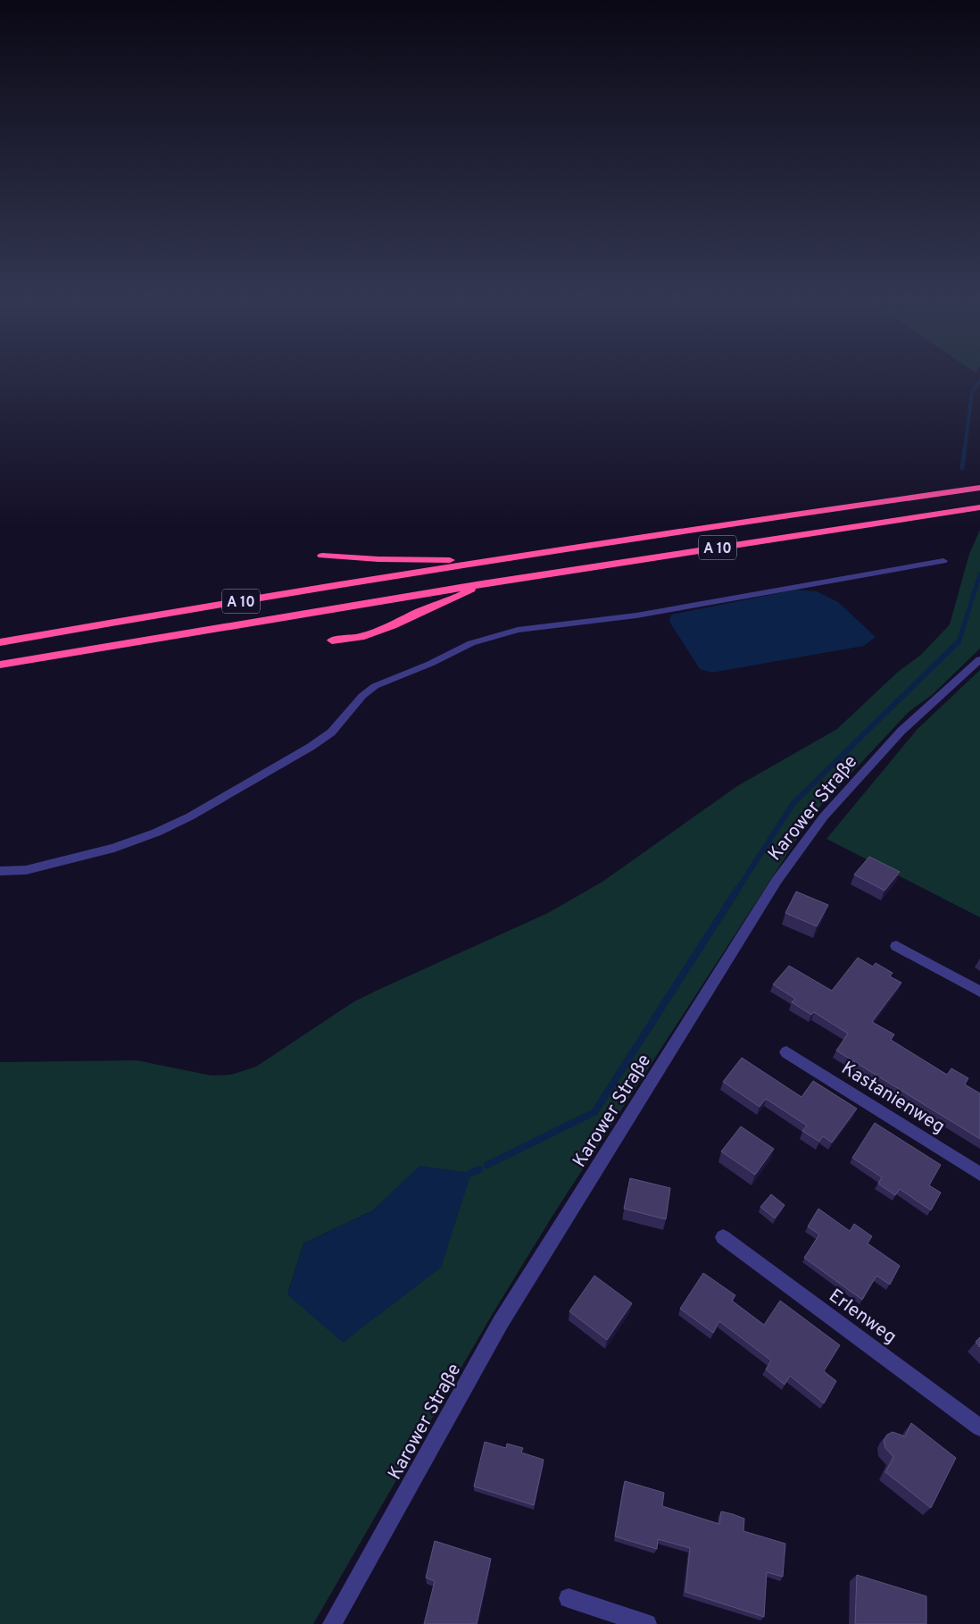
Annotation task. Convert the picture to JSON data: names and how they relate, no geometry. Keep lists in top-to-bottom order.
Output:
{
  "streets": {
    "highway": ["A 10"],
    "street": ["Karower Straße", "Kastanienweg", "Erlenweg"]
  }
}
